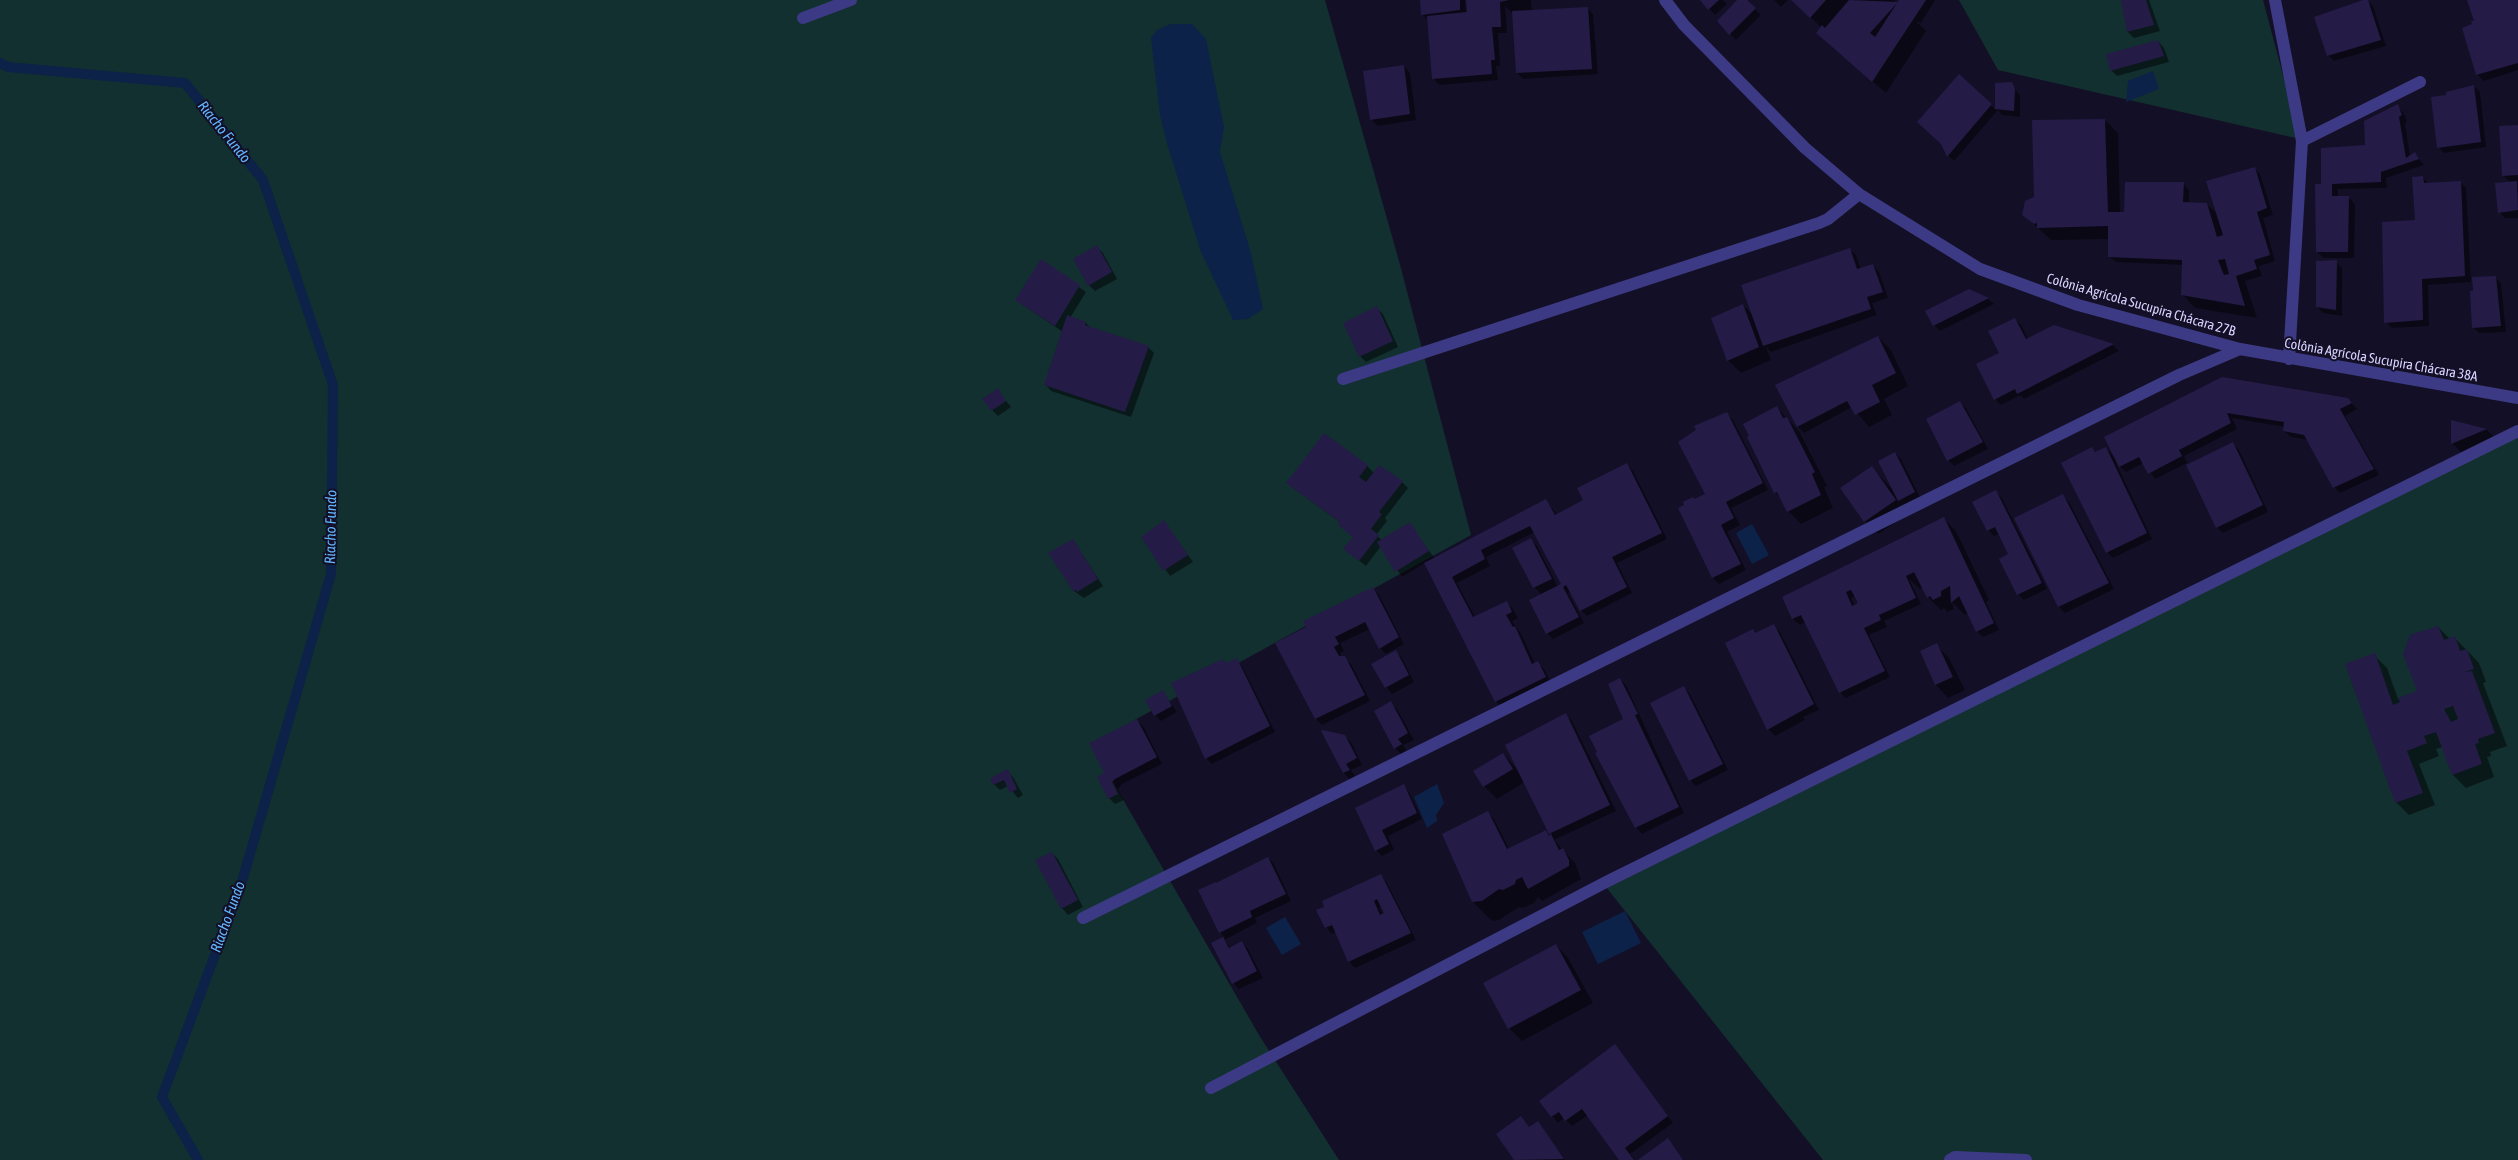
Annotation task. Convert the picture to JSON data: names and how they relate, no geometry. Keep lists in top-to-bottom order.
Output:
{
  "streets": {
    "street": ["Colônia Agrícola Sucupira Chácara 27B", "Colônia Agrícola Sucupira Chácara 38A"]
  },
  "crossings": [
    ["Colônia Agrícola Sucupira Chácara 27B", "Colônia Agrícola Sucupira Chácara 38A"]
  ],
  "water": ["Riacho Fundo"]
}
